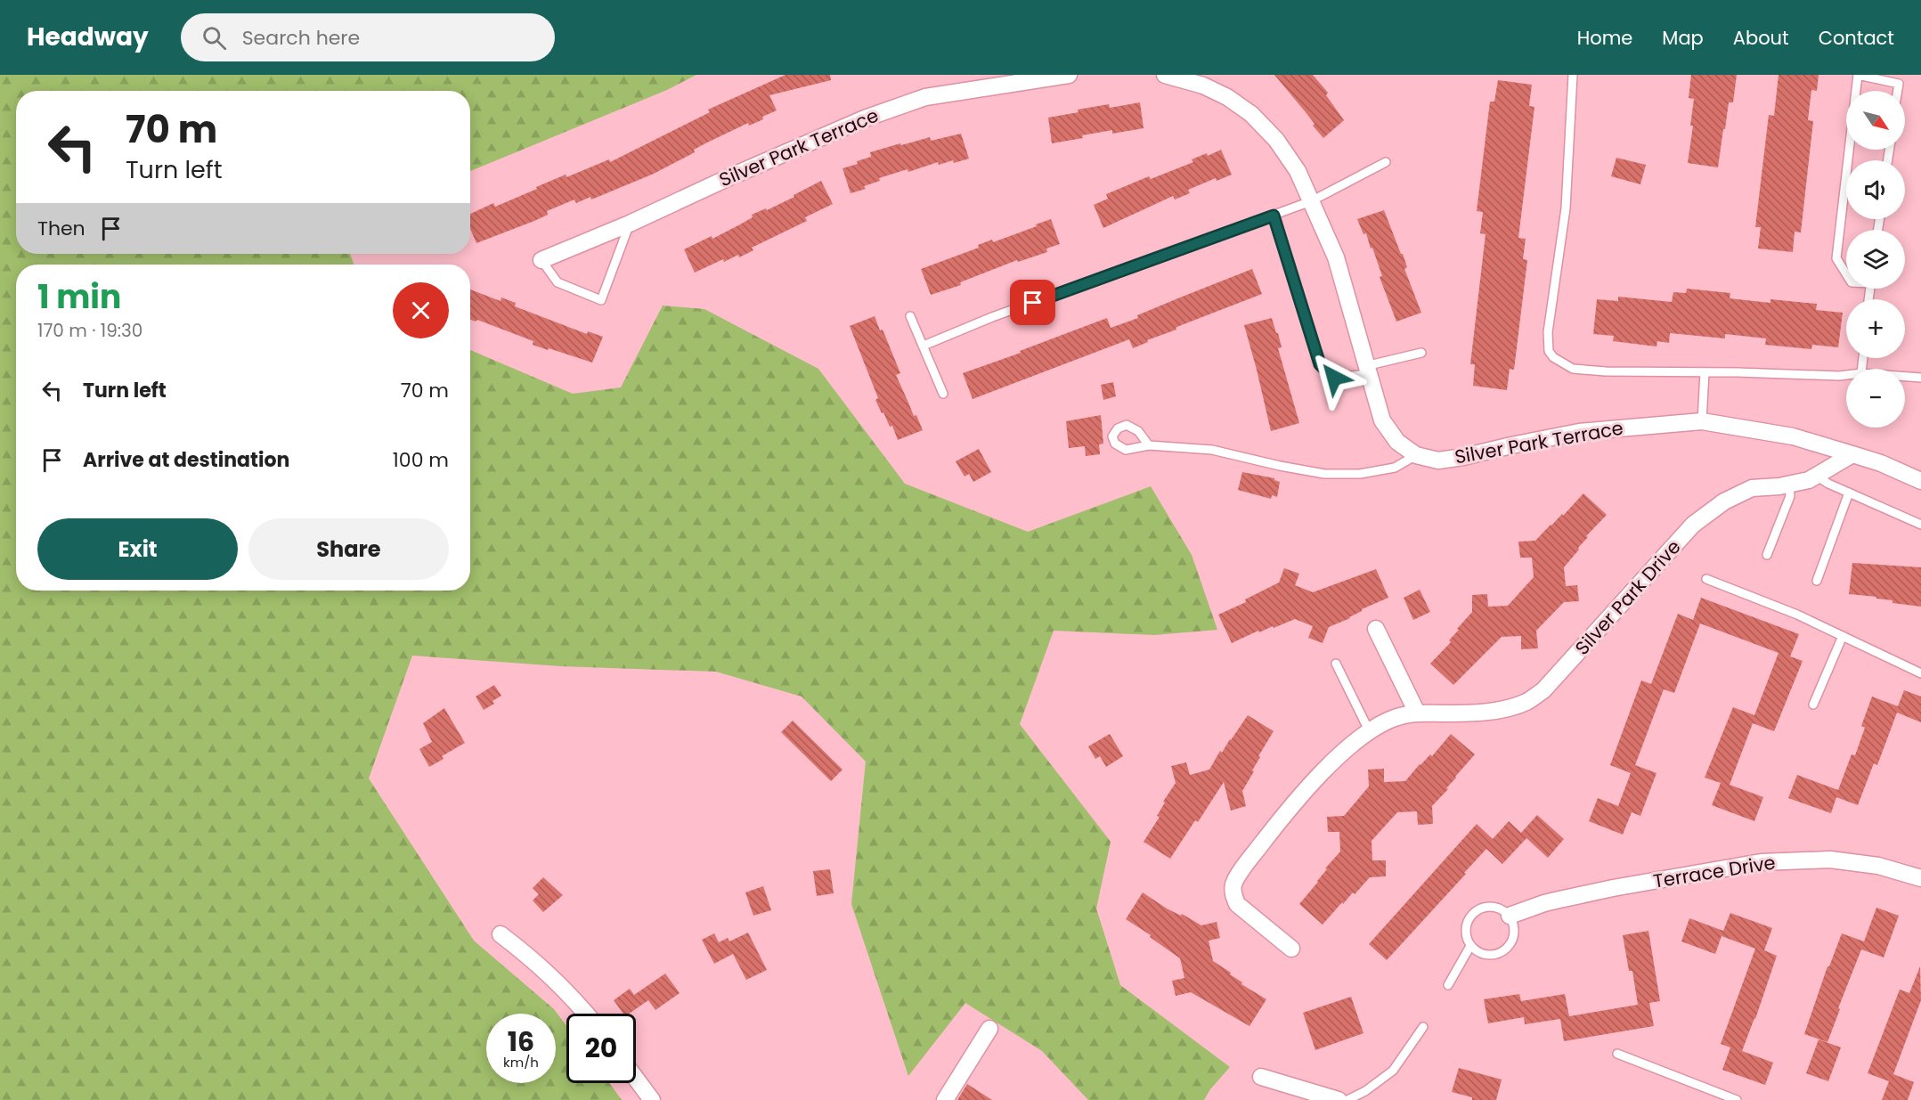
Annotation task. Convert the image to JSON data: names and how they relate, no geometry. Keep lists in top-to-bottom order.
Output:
{
  "streets": {
    "street": ["Silver Park Terrace", "Silver Park Drive", "Terrace Drive"]
  },
  "crossings": [
    ["Silver Park Terrace", "Silver Park Drive"]
  ],
  "north": "bottom right",
  "page": {
    "header": "Headway",
    "search": "Search here",
    "nav": [
      "Home",
      "Map",
      "About",
      "Contact"
    ],
    "map_buttons": ["+", "−"],
    "turn": ["70 m", "Turn left"],
    "then": "Then",
    "heading": ["1 min", "170 m · 19:30"],
    "list": [
      {
        "name": "Turn left",
        "value": "70 m"
      },
      {
        "name": "Arrive at destination",
        "value": "100 m"
      }
    ],
    "buttons": ["Exit", "Share"],
    "speed": "16 km/h",
    "limit": "20"
  }
}
